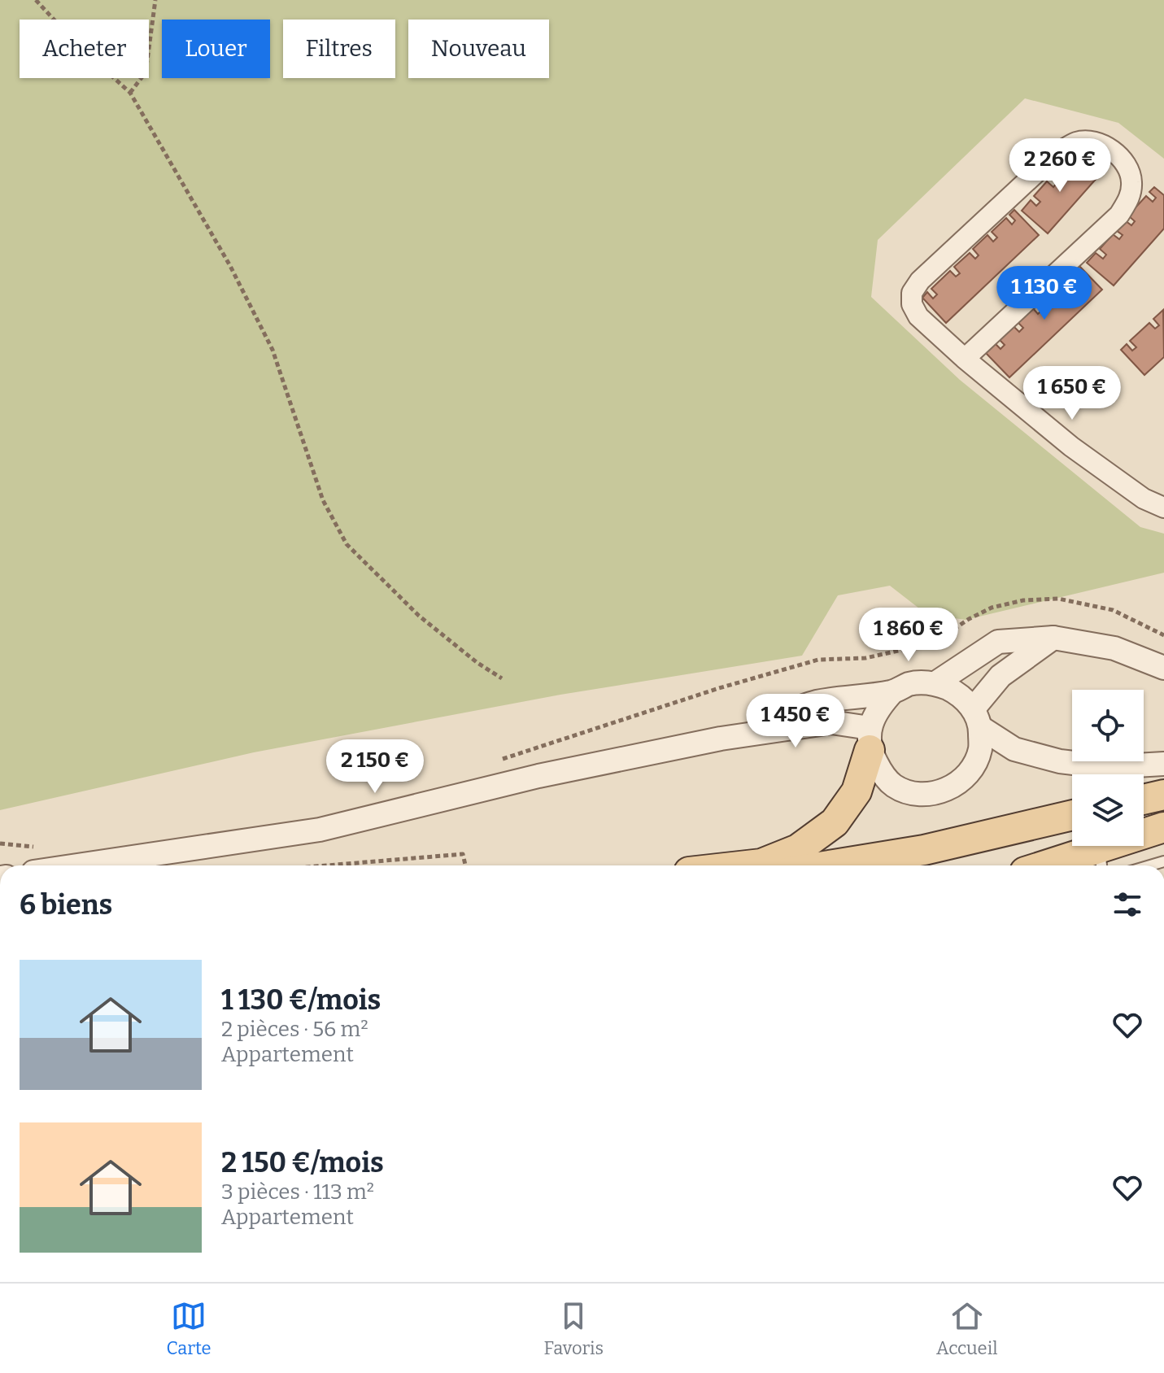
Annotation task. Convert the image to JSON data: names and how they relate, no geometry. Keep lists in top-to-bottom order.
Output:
{
  "page": {
    "chip": [
      "Acheter",
      "Louer",
      "Filtres",
      "Nouveau"
    ],
    "price": [
      "2 260 €",
      "1 130 €",
      "1 650 €",
      "1 860 €",
      "1 450 €",
      "2 150 €"
    ],
    "heading": "6 biens",
    "list": [
      {
        "name": "1 130 €/mois",
        "note": "2 pièces · 56 m² · Appartement"
      },
      {
        "name": "2 150 €/mois",
        "note": "3 pièces · 113 m² · Appartement"
      }
    ],
    "tabs": ["Carte", "Favoris", "Accueil"]
  }
}
